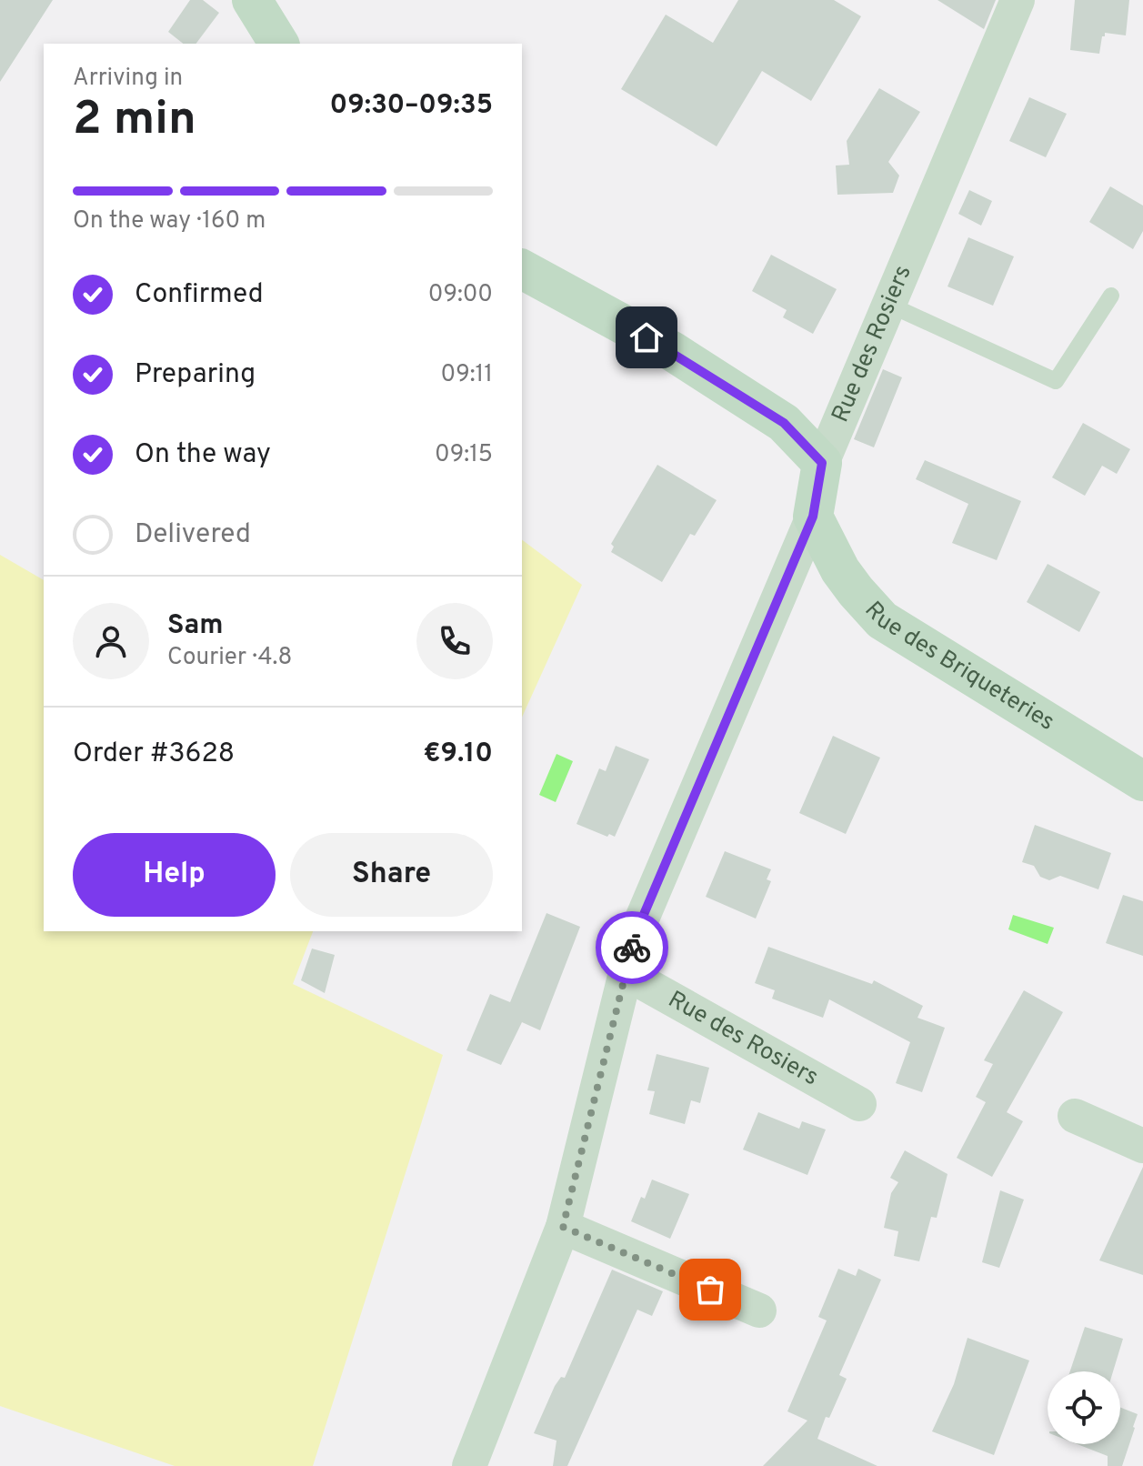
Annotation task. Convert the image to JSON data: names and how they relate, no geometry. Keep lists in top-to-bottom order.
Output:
{
  "streets": {
    "main road": ["Rue des Rosiers", "Rue des Briqueteries"]
  },
  "crossings": [
    ["Rue des Rosiers", "Rue des Briqueteries"]
  ],
  "page": {
    "heading": ["2 min", "Arriving in", "09:30–09:35"],
    "panel": [
      "Sam",
      "Courier · 4.8",
      "Order #3628",
      "€9.10"
    ],
    "bar": "On the way · 160 m",
    "list": [
      ["Confirmed", "09:00"],
      ["Preparing", "09:11"],
      ["On the way", "09:15"],
      "Delivered"
    ],
    "buttons": ["Help", "Share"]
  }
}
